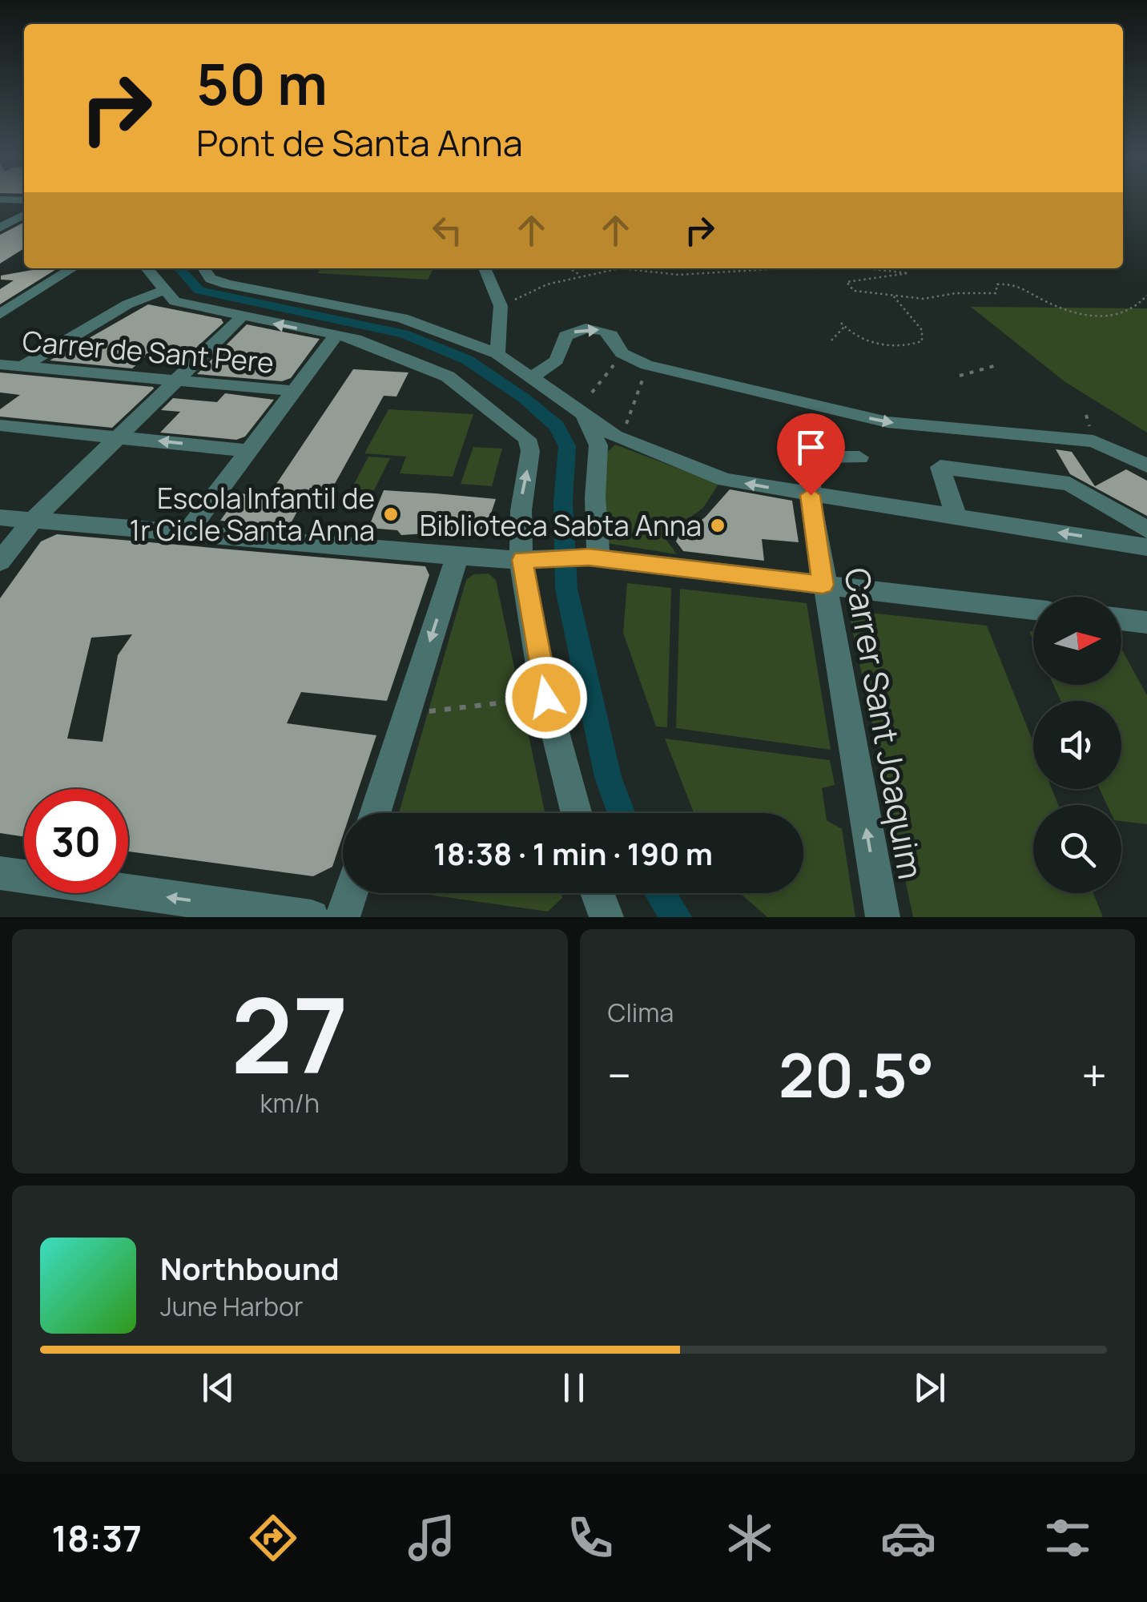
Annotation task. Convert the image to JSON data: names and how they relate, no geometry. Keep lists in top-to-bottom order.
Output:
{
  "streets": {
    "street": ["Carrer de Sant Pere", "Carrer Sant Joaquim"]
  },
  "one_way": ["Carrer Sant Joaquim"],
  "places": ["Escola Infantil de 1r Cicle Santa Anna", "Biblioteca Sabta Anna"],
  "north": "right",
  "page": {
    "turn": ["50 m", "Pont de Santa Anna"],
    "limit": "30",
    "trip": "18:38 · 1 min · 190 m",
    "tile": [
      ["27", "km/h"],
      "Clima"
    ],
    "heat": ["−", "20.5°", "+"],
    "song": ["Northbound", "June Harbor"],
    "tabs": "18:37"
  }
}
